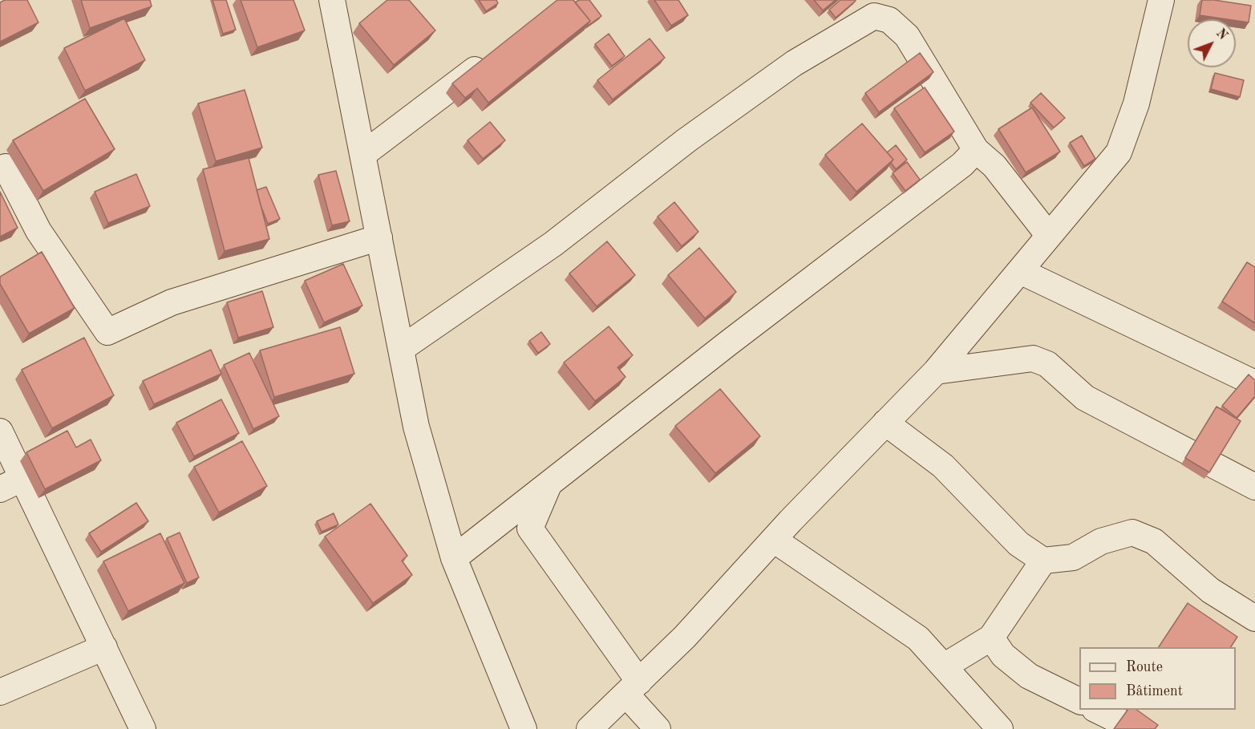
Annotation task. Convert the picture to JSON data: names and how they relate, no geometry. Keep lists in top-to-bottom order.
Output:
{
  "legend": ["Route", "Bâtiment"],
  "north": "top right"
}
